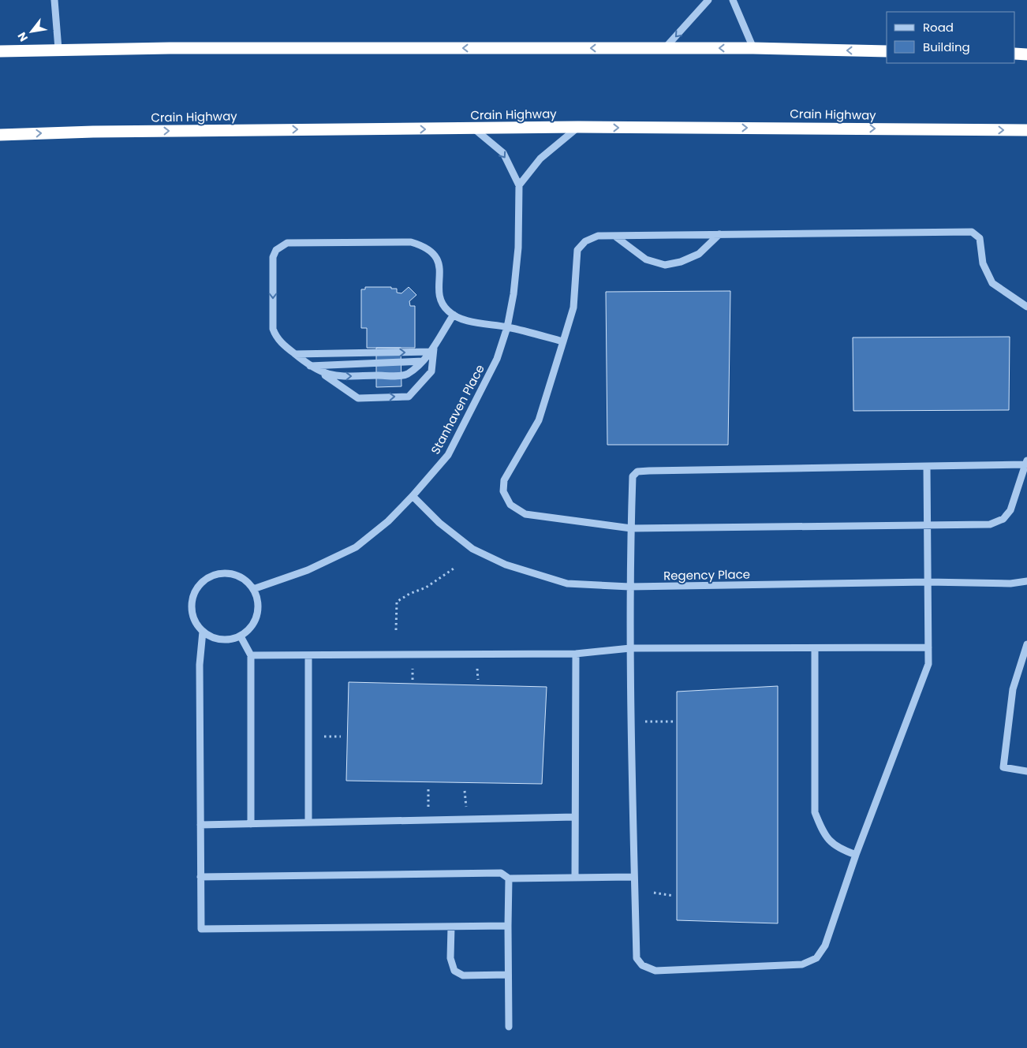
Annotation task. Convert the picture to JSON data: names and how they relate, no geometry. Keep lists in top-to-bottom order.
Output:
{
  "streets": {
    "highway": ["Crain Highway"],
    "street": ["Stanhaven Place", "Regency Place"]
  },
  "crossings": [
    ["Crain Highway", "Stanhaven Place"],
    ["Stanhaven Place", "Regency Place"]
  ],
  "legend": ["Road", "Building"],
  "north": "bottom left"
}
